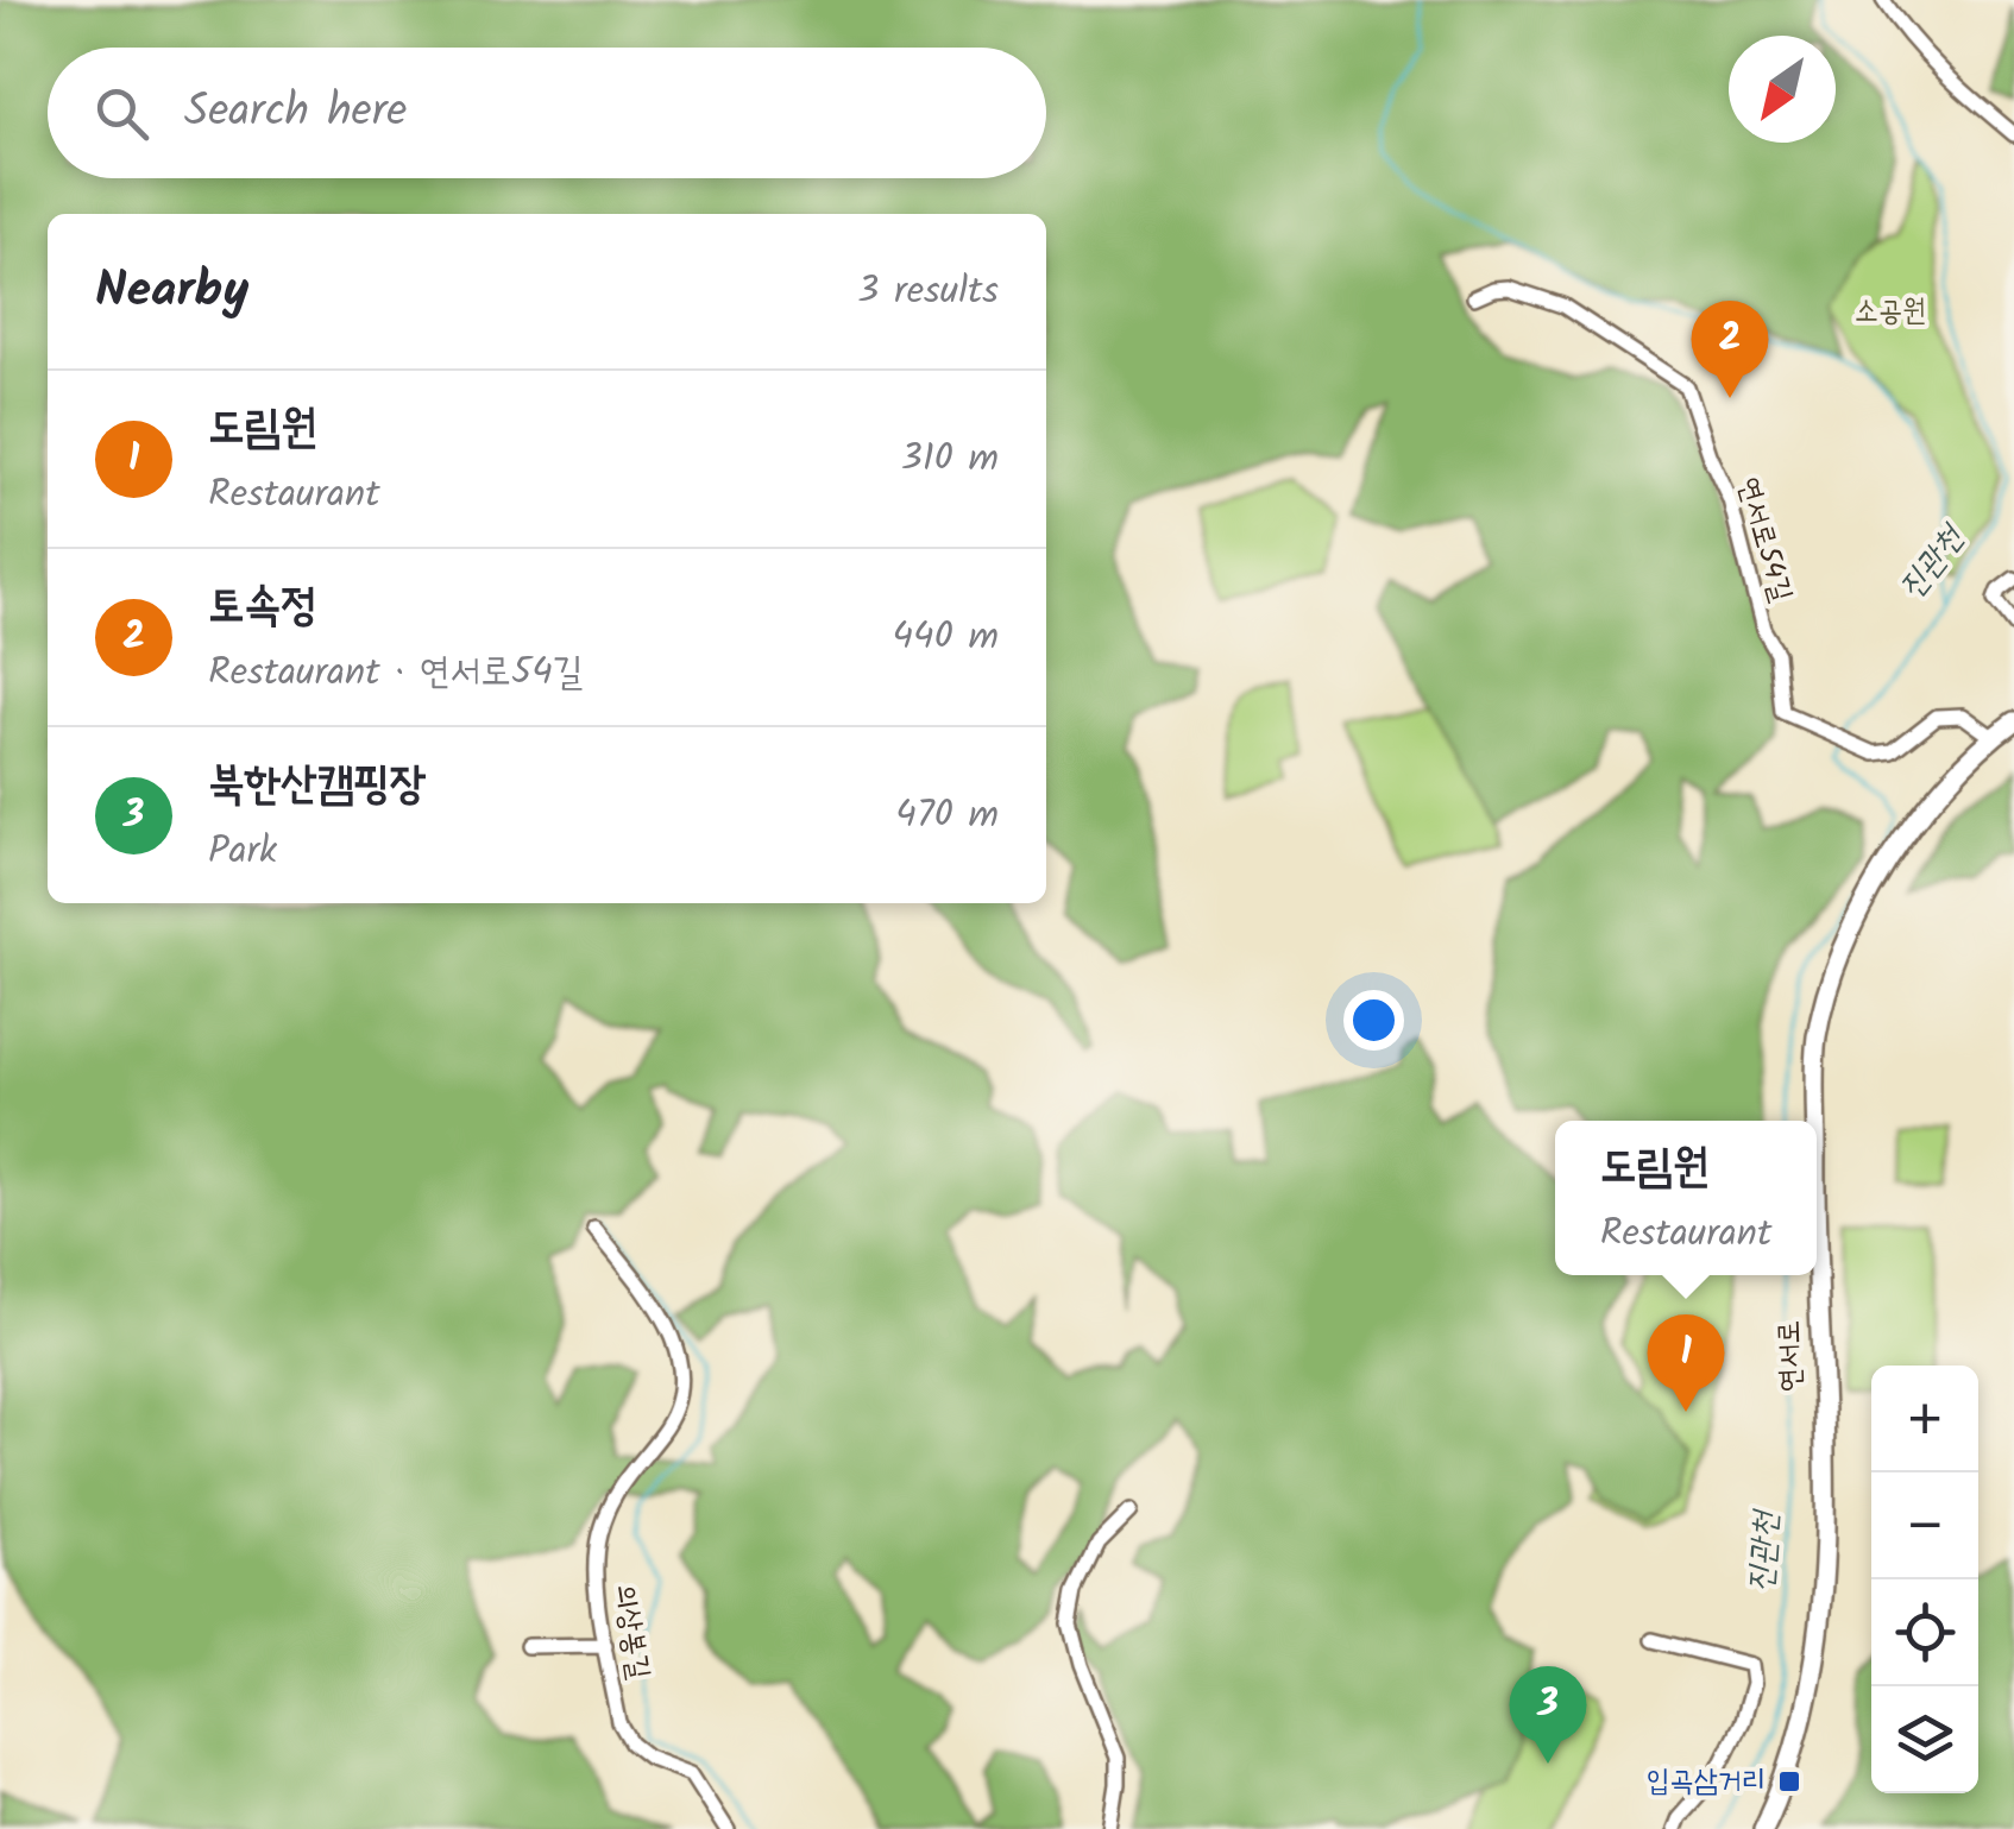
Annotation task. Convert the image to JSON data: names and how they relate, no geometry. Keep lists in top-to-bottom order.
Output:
{
  "streets": {
    "main road": ["연서로"],
    "street": ["연서로54길", "의상봉길"]
  },
  "crossings": [
    ["연서로54길", "연서로"]
  ],
  "water": ["진관천"],
  "parks": ["소공원"],
  "places": {
    "transit": ["입곡삼거리"]
  },
  "north": "bottom left",
  "page": {
    "search": "Search here",
    "heading": ["Nearby", "3 results"],
    "pins": ["2", "1", "3"],
    "list": [
      {
        "mark": "1",
        "name": "도림원",
        "note": "Restaurant",
        "value": "310 m"
      },
      {
        "mark": "2",
        "name": "토속정",
        "note": "Restaurant · 연서로54길",
        "value": "440 m"
      },
      {
        "mark": "3",
        "name": "북한산캠핑장",
        "note": "Park",
        "value": "470 m"
      }
    ],
    "popup": ["도림원", "Restaurant"],
    "map_buttons": ["+", "−"]
  }
}
